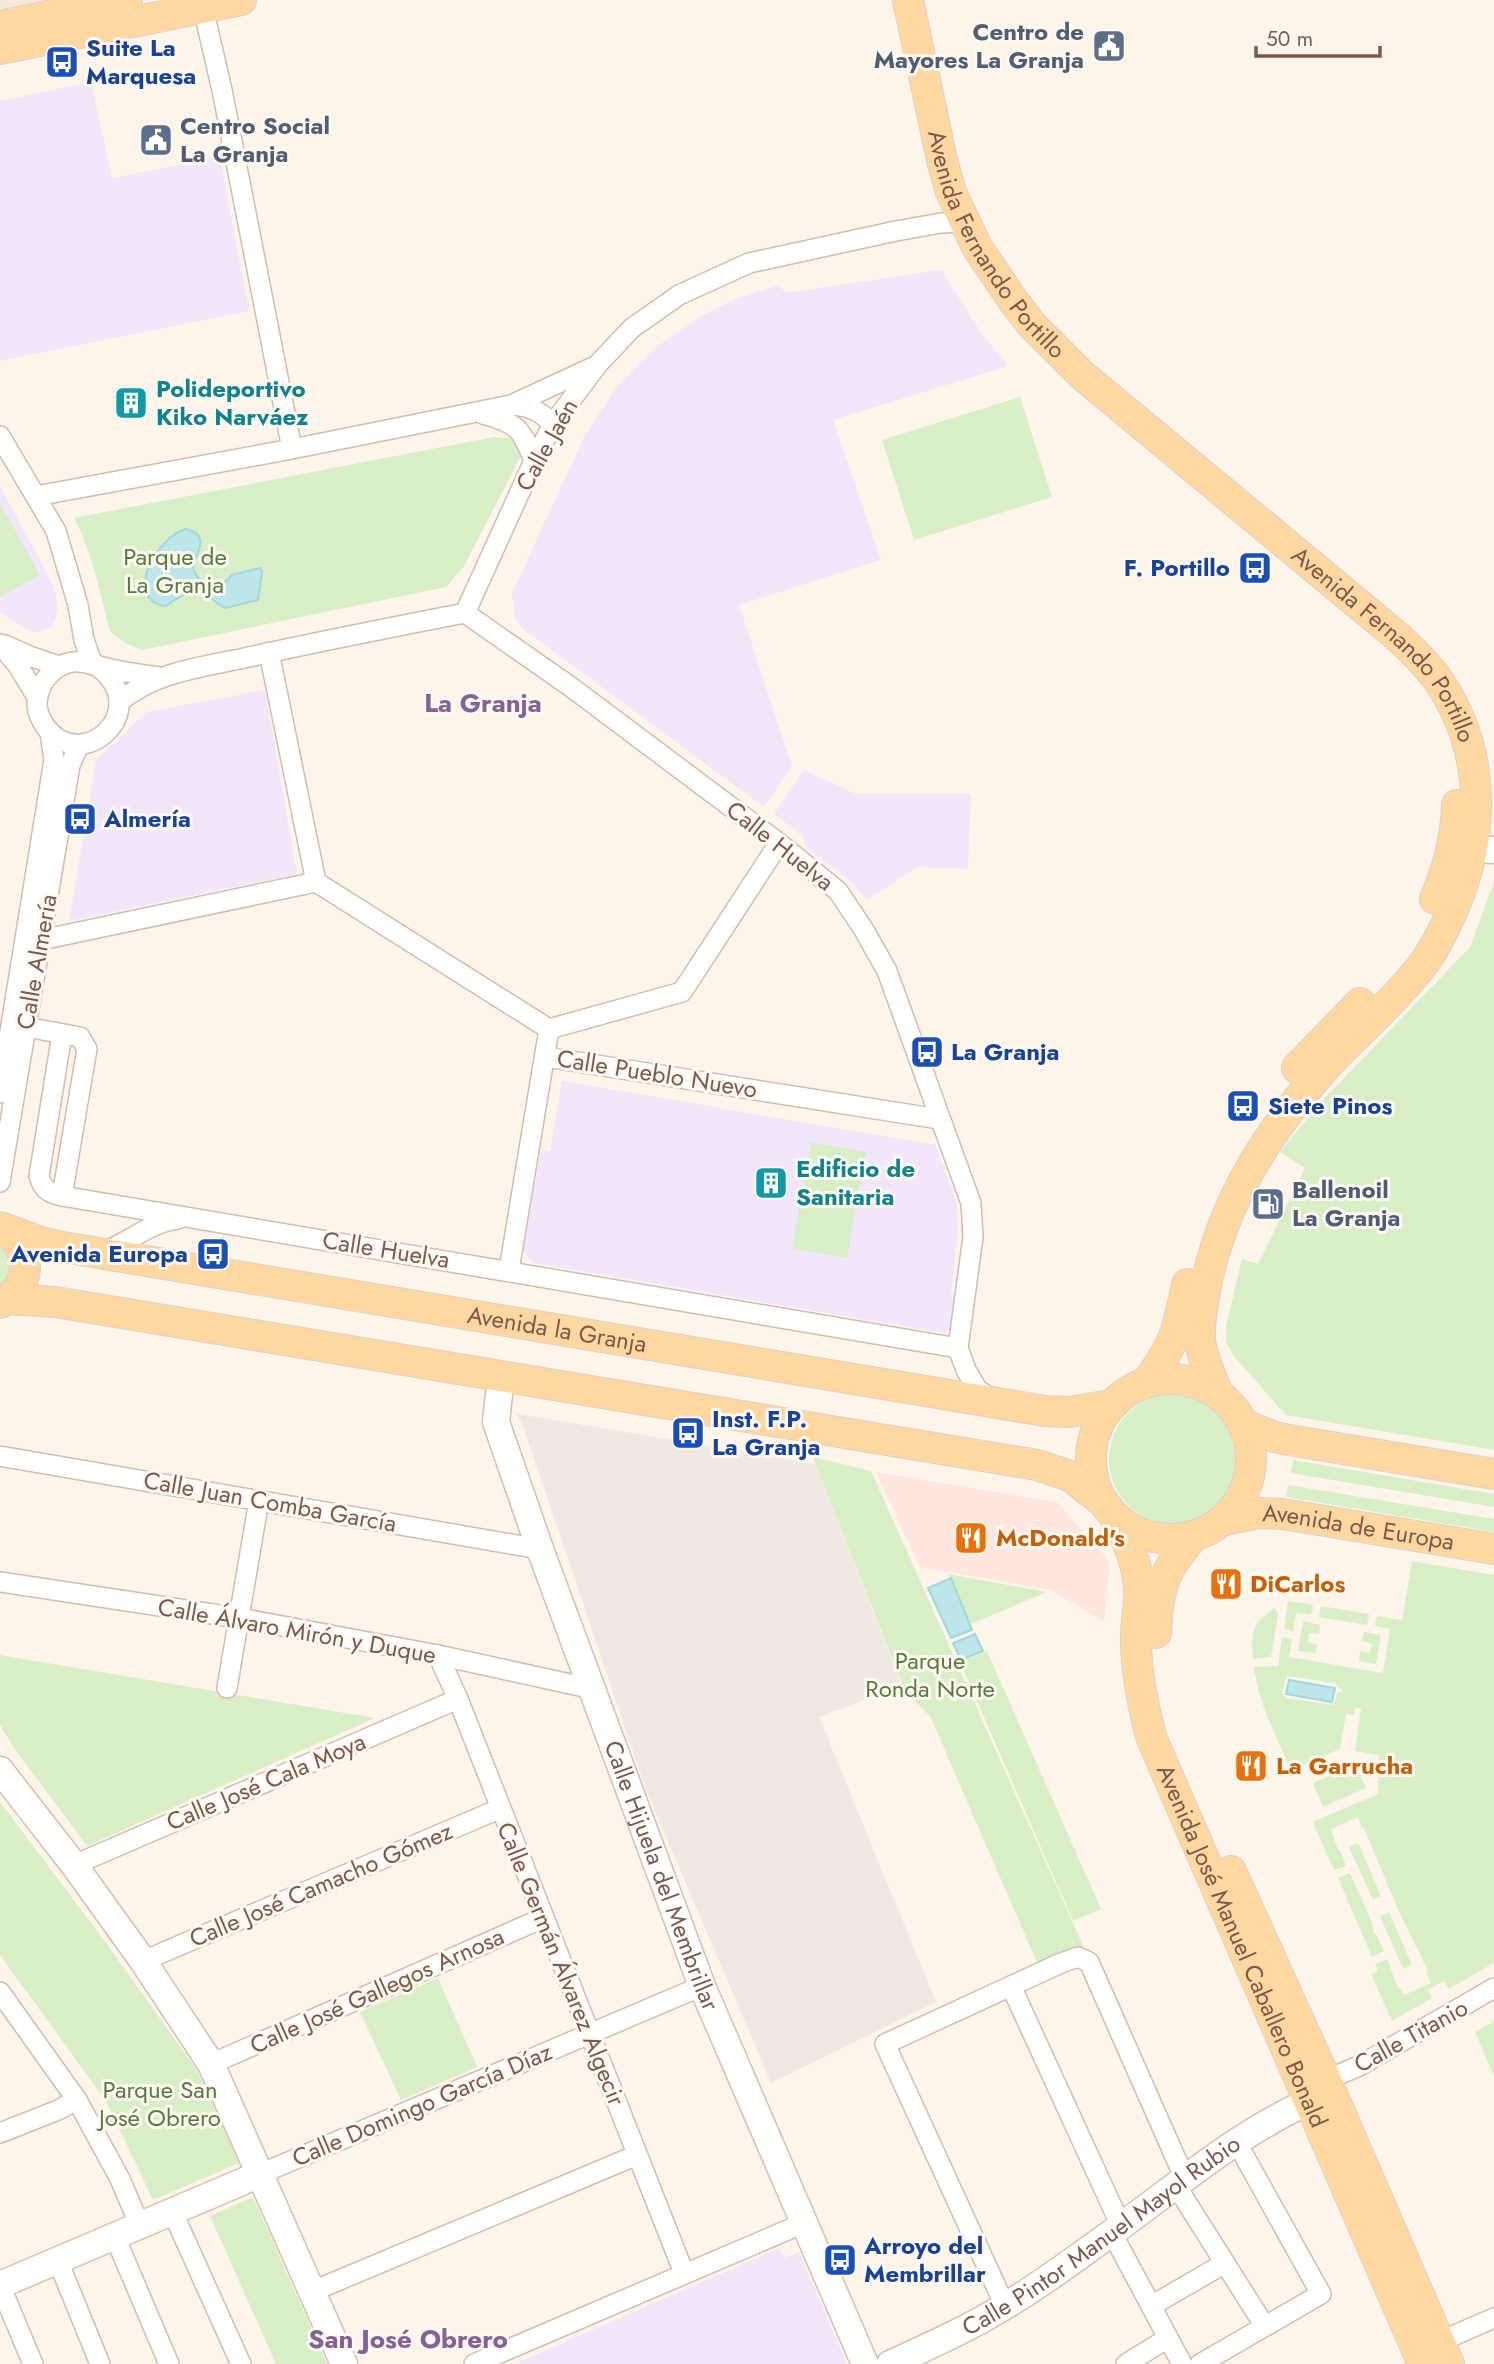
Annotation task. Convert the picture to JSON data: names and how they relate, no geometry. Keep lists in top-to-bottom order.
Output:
{
  "streets": {
    "main road": [
      "Avenida Fernando Portillo",
      "Avenida la Granja",
      "Avenida de Europa",
      "Avenida José Manuel Caballero Bonald"
    ],
    "street": [
      "Calle Jaén",
      "Calle Huelva",
      "Calle Almería",
      "Calle Pueblo Nuevo",
      "Calle Juan Comba García",
      "Calle Álvaro Mirón y Duque",
      "Calle José Cala Moya",
      "Calle Hijuela del Membrillar",
      "Calle José Camacho Gómez",
      "Calle Germán Álvarez Algecir",
      "Calle José Gallegos Arnosa",
      "Calle Titanio",
      "Calle Domingo García Díaz",
      "Calle Pintor Manuel Mayol Rubio"
    ]
  },
  "crossings": [
    ["Avenida Fernando Portillo", "Calle Jaén"],
    ["Avenida Fernando Portillo", "Avenida la Granja"],
    ["Avenida Fernando Portillo", "Avenida de Europa"],
    ["Avenida Fernando Portillo", "Avenida José Manuel Caballero Bonald"],
    ["Calle Jaén", "Calle Huelva"],
    ["Calle Huelva", "Calle Pueblo Nuevo"],
    ["Avenida la Granja", "Avenida de Europa"],
    ["Avenida la Granja", "Calle Hijuela del Membrillar"],
    ["Avenida la Granja", "Avenida José Manuel Caballero Bonald"],
    ["Calle Juan Comba García", "Calle Hijuela del Membrillar"],
    ["Avenida de Europa", "Avenida José Manuel Caballero Bonald"],
    ["Calle Álvaro Mirón y Duque", "Calle Hijuela del Membrillar"],
    ["Calle Álvaro Mirón y Duque", "Calle Germán Álvarez Algecir"],
    ["Calle José Cala Moya", "Calle Germán Álvarez Algecir"],
    ["Calle Hijuela del Membrillar", "Calle Domingo García Díaz"],
    ["Calle José Camacho Gómez", "Calle Germán Álvarez Algecir"],
    ["Avenida José Manuel Caballero Bonald", "Calle Titanio"],
    ["Avenida José Manuel Caballero Bonald", "Calle Pintor Manuel Mayol Rubio"],
    ["Calle Germán Álvarez Algecir", "Calle José Gallegos Arnosa"],
    ["Calle Germán Álvarez Algecir", "Calle Domingo García Díaz"],
    ["Calle Titanio", "Calle Pintor Manuel Mayol Rubio"]
  ],
  "districts": ["La Granja", "San José Obrero"],
  "parks": ["Parque de La Granja", "Parque Ronda Norte", "Parque San José Obrero"],
  "places": {
    "public building": ["Centro de Mayores La Granja", "Centro Social La Granja"],
    "bus stop": [
      "Suite La Marquesa",
      "F. Portillo",
      "Almería",
      "La Granja",
      "Siete Pinos",
      "Avenida Europa",
      "Inst. F.P. La Granja",
      "Arroyo del Membrillar"
    ],
    "building": ["Polideportivo Kiko Narváez", "Edificio de Sanitaria"],
    "fuel station": ["Ballenoil La Granja"],
    "restaurant": ["McDonald's", "DiCarlos", "La Garrucha"]
  },
  "scale_bar": "50 m"
}
